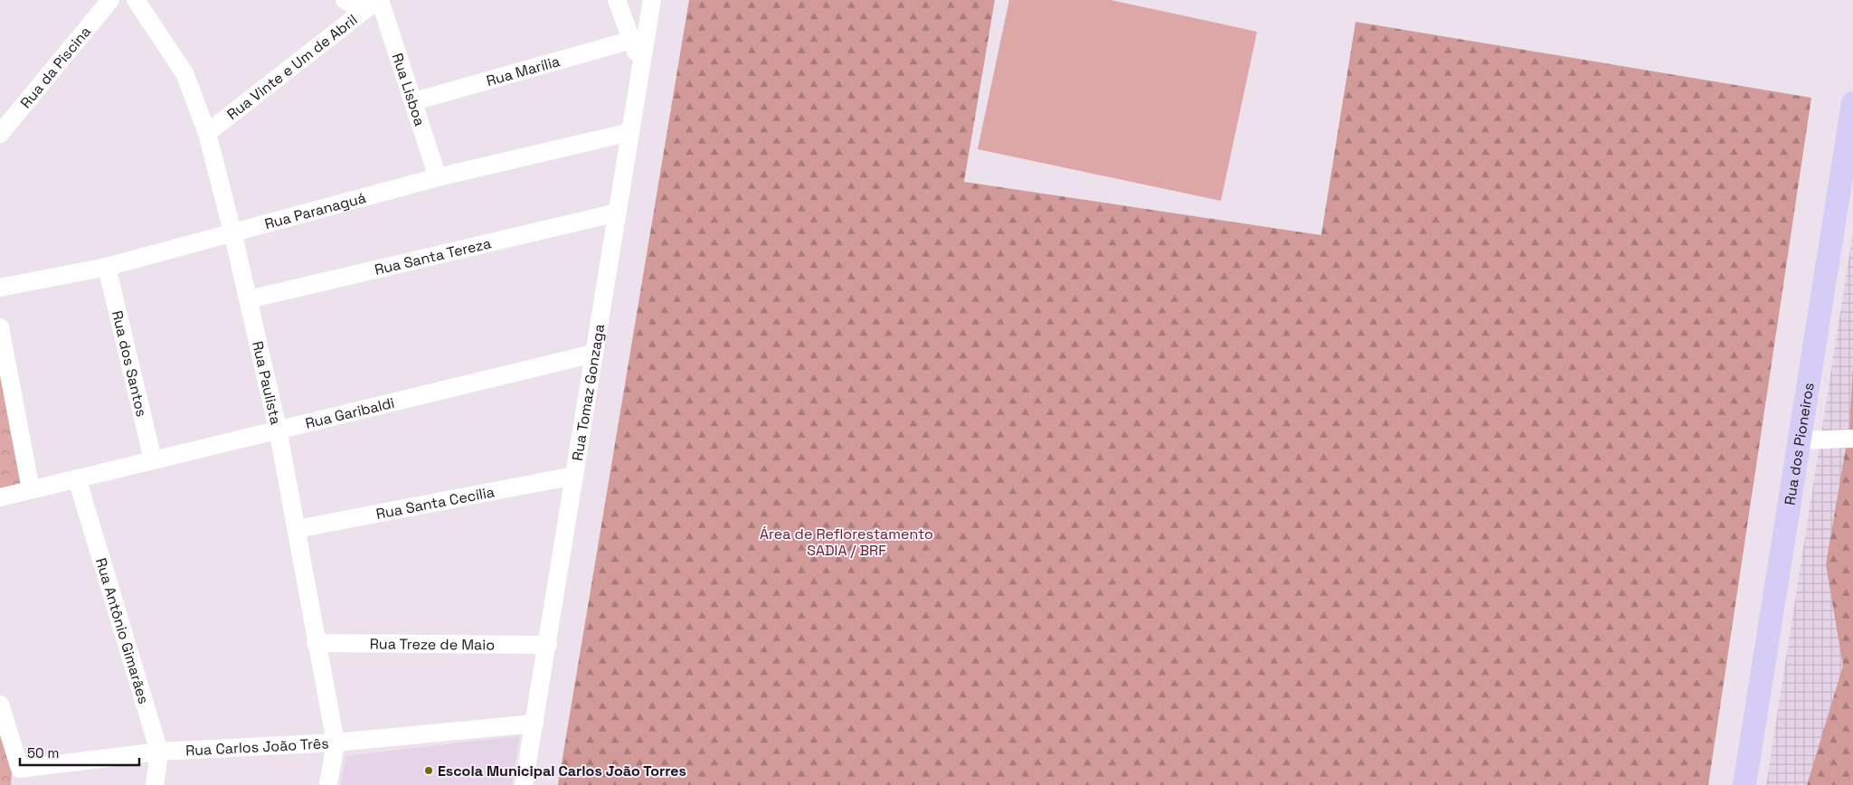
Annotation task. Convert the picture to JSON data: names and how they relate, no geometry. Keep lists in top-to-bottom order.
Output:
{
  "streets": {
    "main road": ["Rua dos Pioneiros"],
    "street": [
      "Rua da Piscina",
      "Rua Vinte e Um de Abril",
      "Rua Marília",
      "Rua Lisboa",
      "Rua Paranaguá",
      "Rua Santa Tereza",
      "Rua dos Santos",
      "Rua Paulista",
      "Rua Tomaz Gonzaga",
      "Rua Garibaldi",
      "Rua Santa Cecília",
      "Rua Antônio Gimarães",
      "Rua Treze de Maio",
      "Rua Carlos João Três"
    ]
  },
  "crossings": [
    ["Rua Vinte e Um de Abril", "Rua Lisboa"],
    ["Rua Vinte e Um de Abril", "Rua Paulista"],
    ["Rua Marília", "Rua Lisboa"],
    ["Rua Lisboa", "Rua Paranaguá"],
    ["Rua Paranaguá", "Rua dos Santos"],
    ["Rua Paranaguá", "Rua Paulista"],
    ["Rua Paranaguá", "Rua Tomaz Gonzaga"],
    ["Rua Santa Tereza", "Rua Paulista"],
    ["Rua Santa Tereza", "Rua Tomaz Gonzaga"],
    ["Rua dos Santos", "Rua Garibaldi"],
    ["Rua Paulista", "Rua Garibaldi"],
    ["Rua Paulista", "Rua Santa Cecília"],
    ["Rua Paulista", "Rua Treze de Maio"],
    ["Rua Paulista", "Rua Carlos João Três"],
    ["Rua Tomaz Gonzaga", "Rua Garibaldi"],
    ["Rua Tomaz Gonzaga", "Rua Santa Cecília"],
    ["Rua Tomaz Gonzaga", "Rua Treze de Maio"],
    ["Rua Tomaz Gonzaga", "Rua Carlos João Três"],
    ["Rua Garibaldi", "Rua Antônio Gimarães"],
    ["Rua Antônio Gimarães", "Rua Carlos João Três"]
  ],
  "parks": ["Área de Reflorestamento SADIA / BRF"],
  "places": ["Escola Municipal Carlos João Torres"],
  "scale_bar": "50 m"
}
